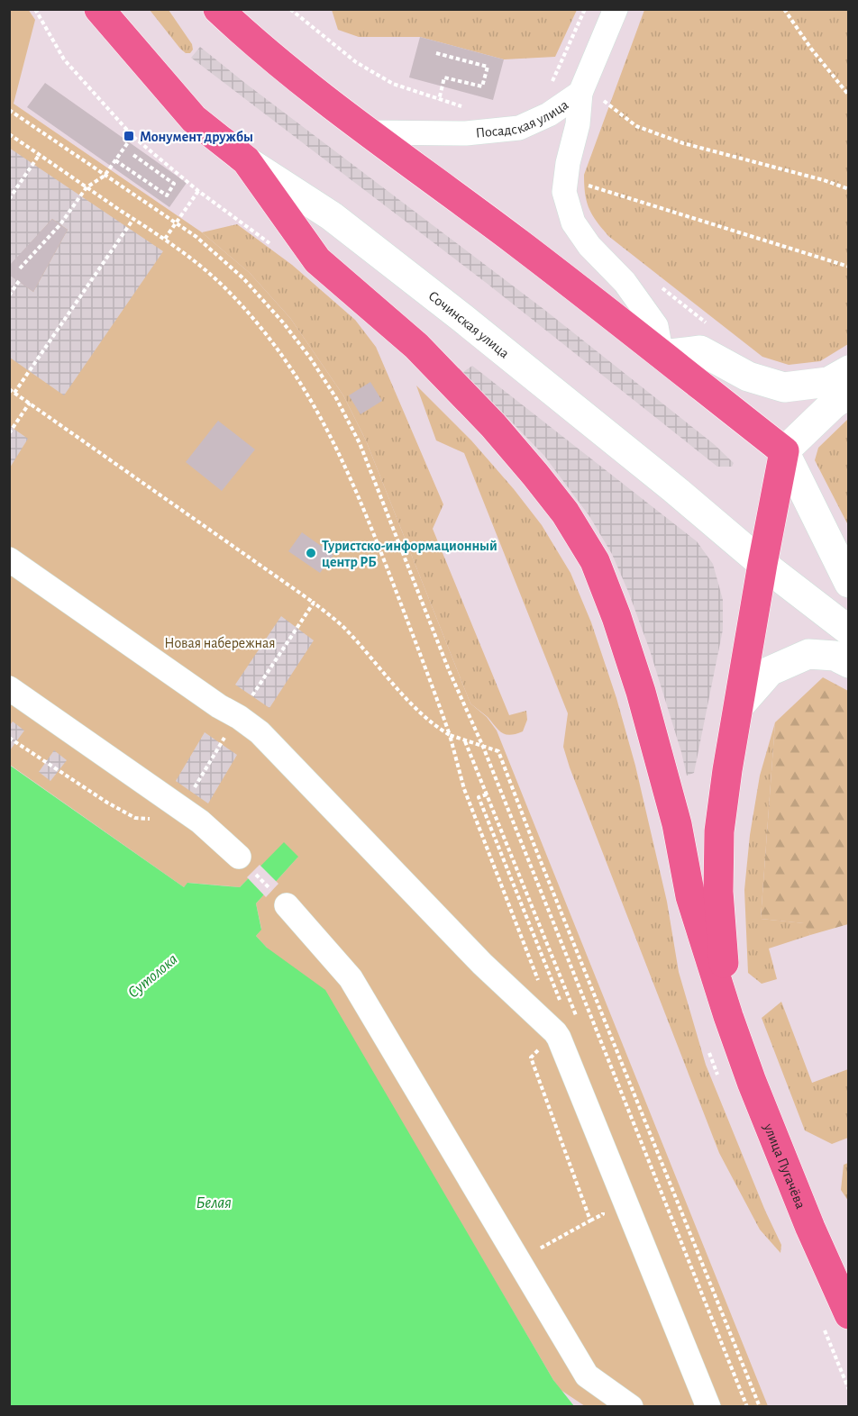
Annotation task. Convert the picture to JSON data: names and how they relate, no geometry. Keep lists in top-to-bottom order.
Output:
{
  "streets": {
    "main road": ["Сочинская улица", "улица Пугачёва"],
    "street": ["Посадская улица"]
  },
  "water": ["Сутолока", "Белая"],
  "parks": ["Новая набережная"],
  "places": {
    "transit": ["Монумент дружбы"],
    "other": ["Туристско-информационный центр РБ"]
  }
}
